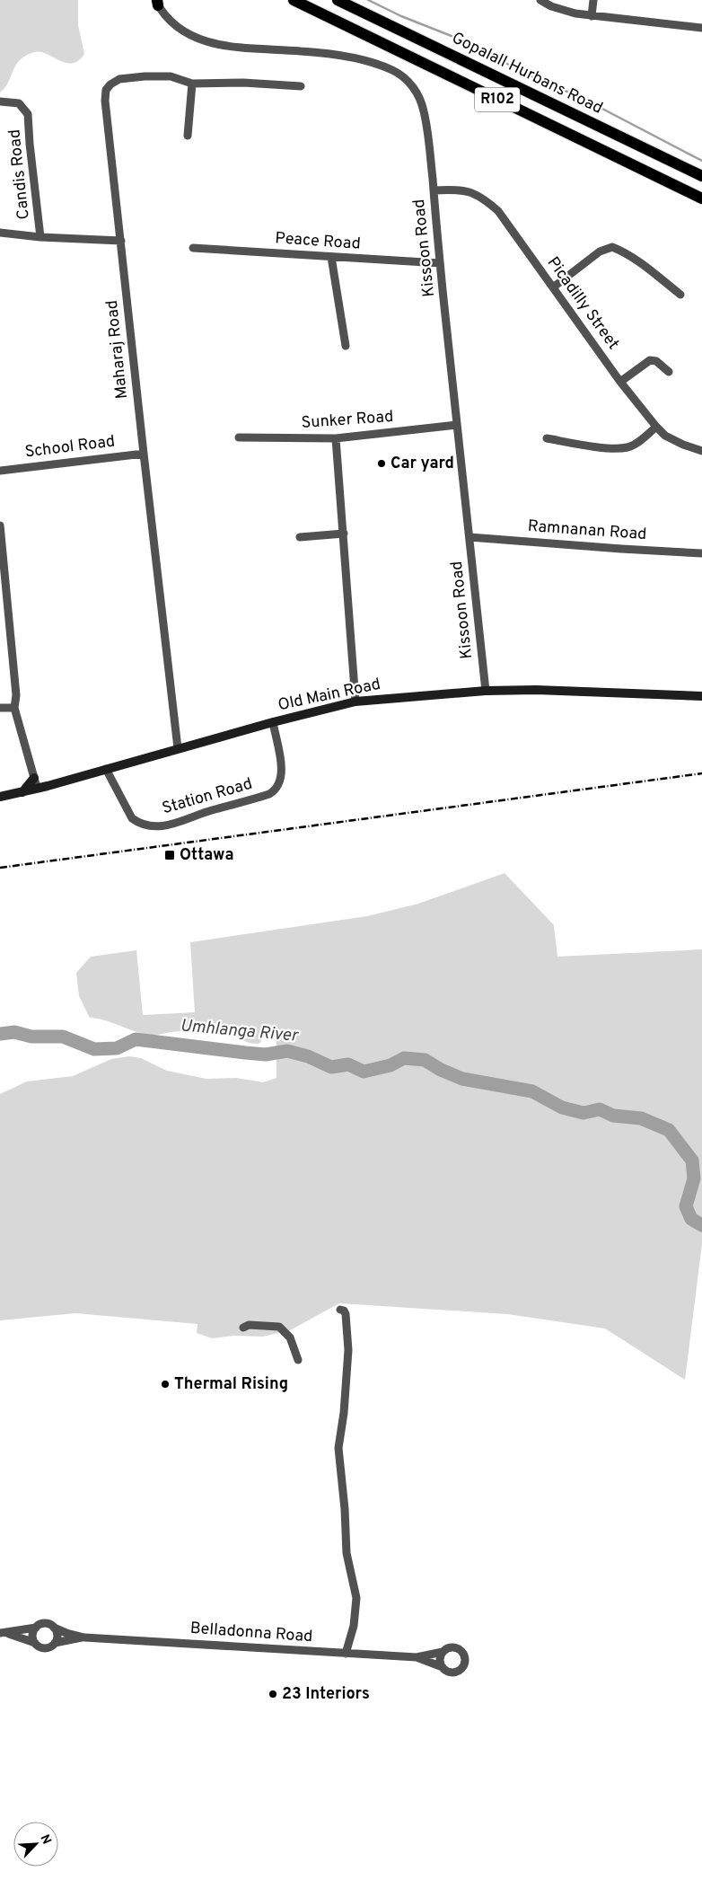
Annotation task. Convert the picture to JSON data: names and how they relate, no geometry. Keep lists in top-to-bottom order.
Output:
{
  "streets": {
    "main road": ["Gopalall Hurbans Road", "R102"],
    "street": [
      "Candis Road",
      "Peace Road",
      "Kissoon Road",
      "Picadilly Street",
      "Maharaj Road",
      "Sunker Road",
      "School Road",
      "Ramnanan Road",
      "Old Main Road",
      "Station Road",
      "Belladonna Road"
    ]
  },
  "crossings": [
    ["Peace Road", "Kissoon Road"],
    ["Kissoon Road", "Picadilly Street"],
    ["Kissoon Road", "Sunker Road"],
    ["Kissoon Road", "Ramnanan Road"],
    ["Kissoon Road", "Old Main Road"],
    ["Maharaj Road", "School Road"],
    ["Maharaj Road", "Old Main Road"],
    ["Old Main Road", "Station Road"]
  ],
  "water": ["Umhlanga River"],
  "places": {
    "other": ["Car yard", "Thermal Rising", "23 Interiors"],
    "transit": ["Ottawa"]
  },
  "north": "top right"
}
